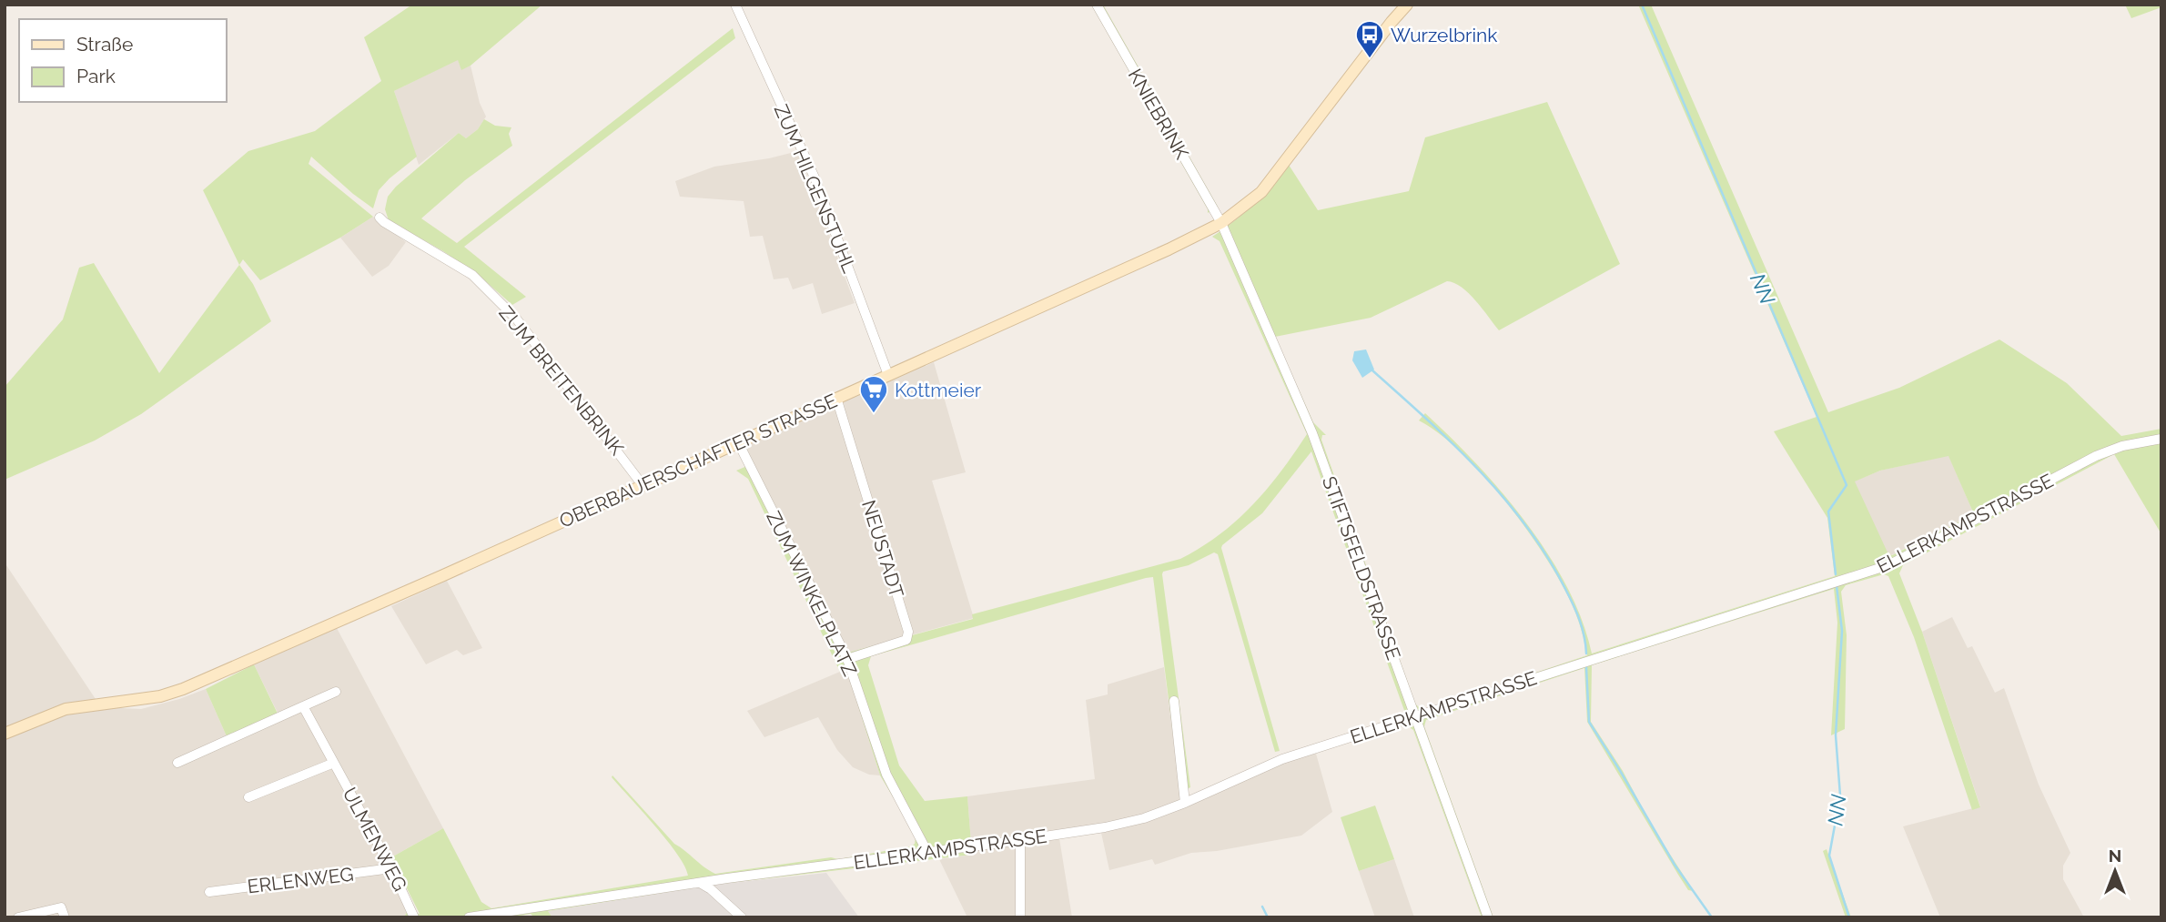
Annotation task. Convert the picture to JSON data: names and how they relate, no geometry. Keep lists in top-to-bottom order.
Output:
{
  "streets": {
    "main road": ["OBERBAUERSCHAFTER STRASSE"],
    "street": [
      "KNIEBRINK",
      "ZUM HILGENSTUHL",
      "ZUM BREITENBRINK",
      "ELLERKAMPSTRASSE",
      "NEUSTADT",
      "STIFTSFELDSTRASSE",
      "ZUM WINKELPLATZ",
      "ULMENWEG",
      "ERLENWEG"
    ]
  },
  "crossings": [
    ["KNIEBRINK", "OBERBAUERSCHAFTER STRASSE"],
    ["KNIEBRINK", "STIFTSFELDSTRASSE"],
    ["ZUM HILGENSTUHL", "OBERBAUERSCHAFTER STRASSE"],
    ["ZUM BREITENBRINK", "OBERBAUERSCHAFTER STRASSE"],
    ["OBERBAUERSCHAFTER STRASSE", "NEUSTADT"],
    ["OBERBAUERSCHAFTER STRASSE", "STIFTSFELDSTRASSE"],
    ["OBERBAUERSCHAFTER STRASSE", "ZUM WINKELPLATZ"],
    ["ELLERKAMPSTRASSE", "STIFTSFELDSTRASSE"],
    ["ELLERKAMPSTRASSE", "ZUM WINKELPLATZ"],
    ["NEUSTADT", "ZUM WINKELPLATZ"],
    ["ULMENWEG", "ERLENWEG"]
  ],
  "water": ["NN"],
  "places": {
    "bus stop": ["Wurzelbrink"],
    "supermarket": ["Kottmeier"]
  },
  "legend": ["Straße", "Park"],
  "north": "top"
}
